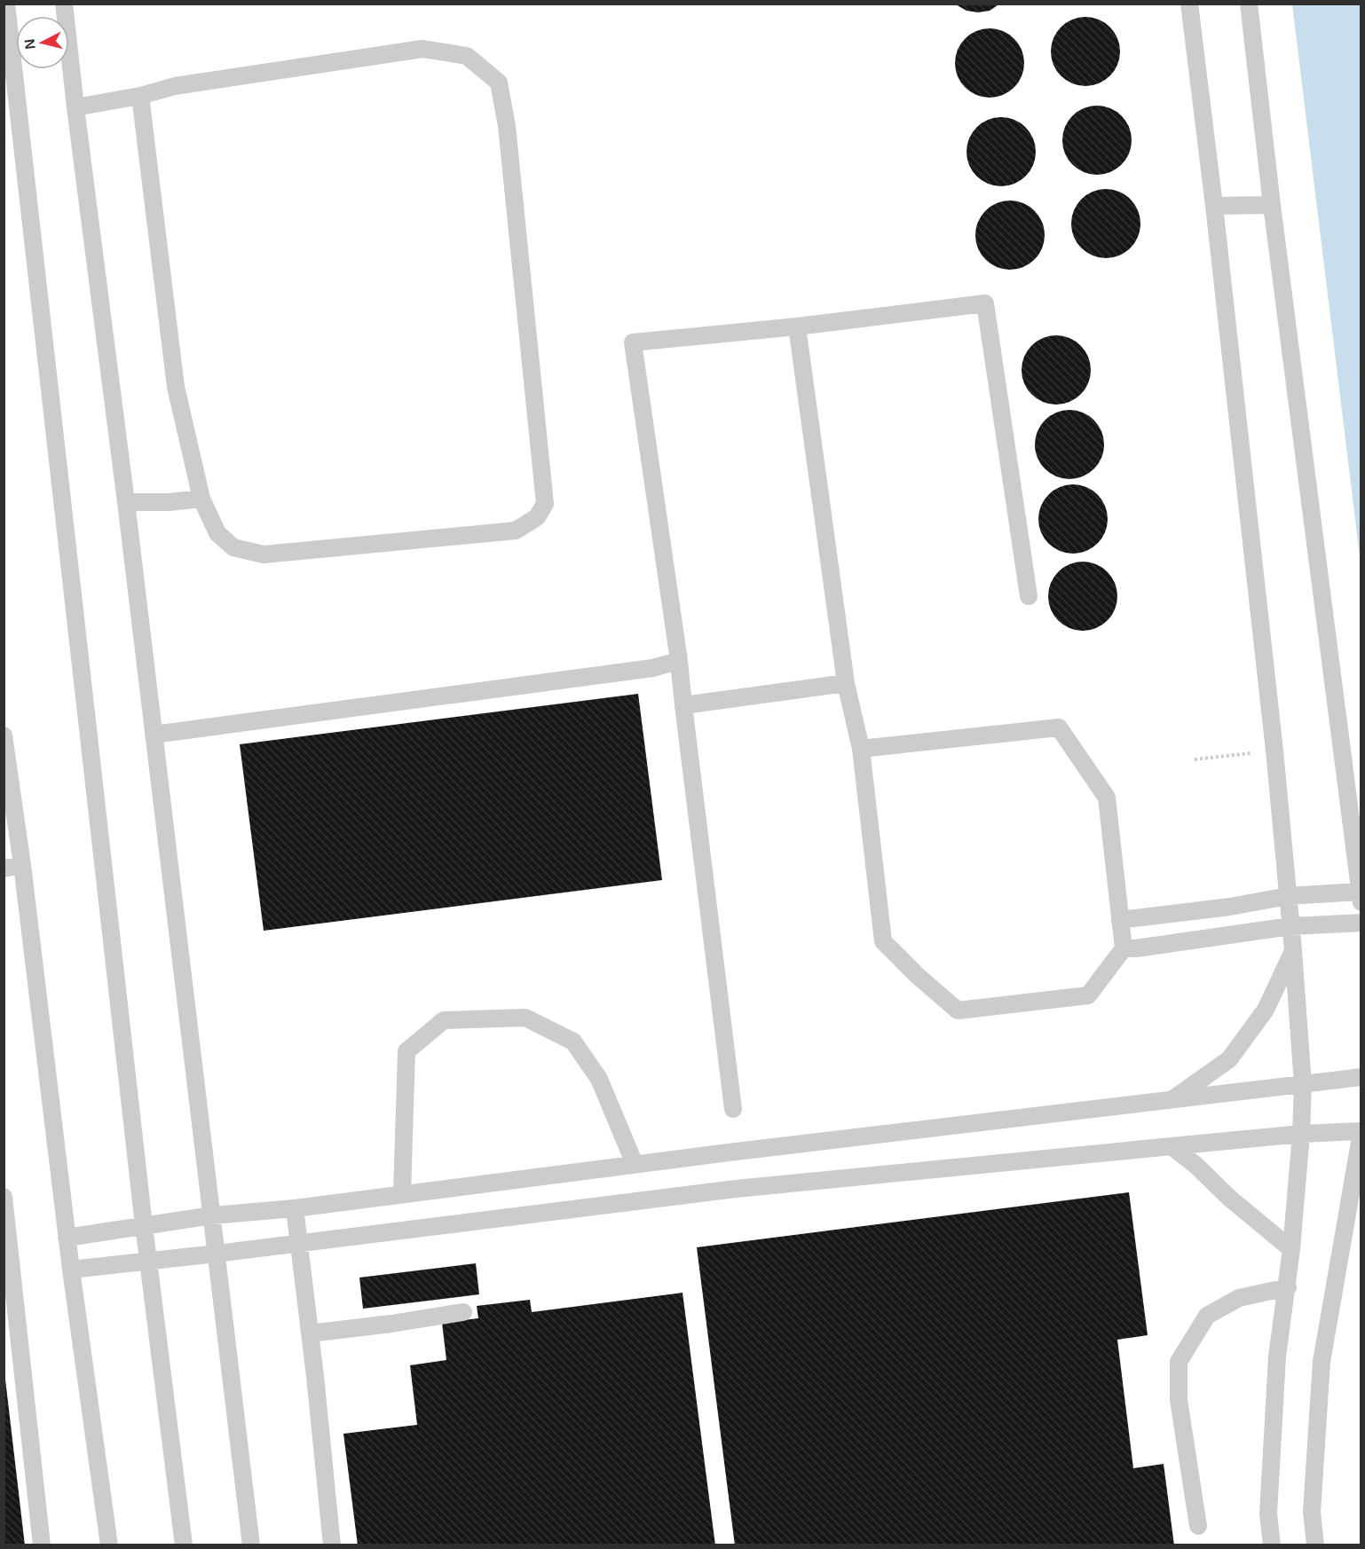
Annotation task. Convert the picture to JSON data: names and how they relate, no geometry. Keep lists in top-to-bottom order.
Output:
{
  "north": "left"
}
